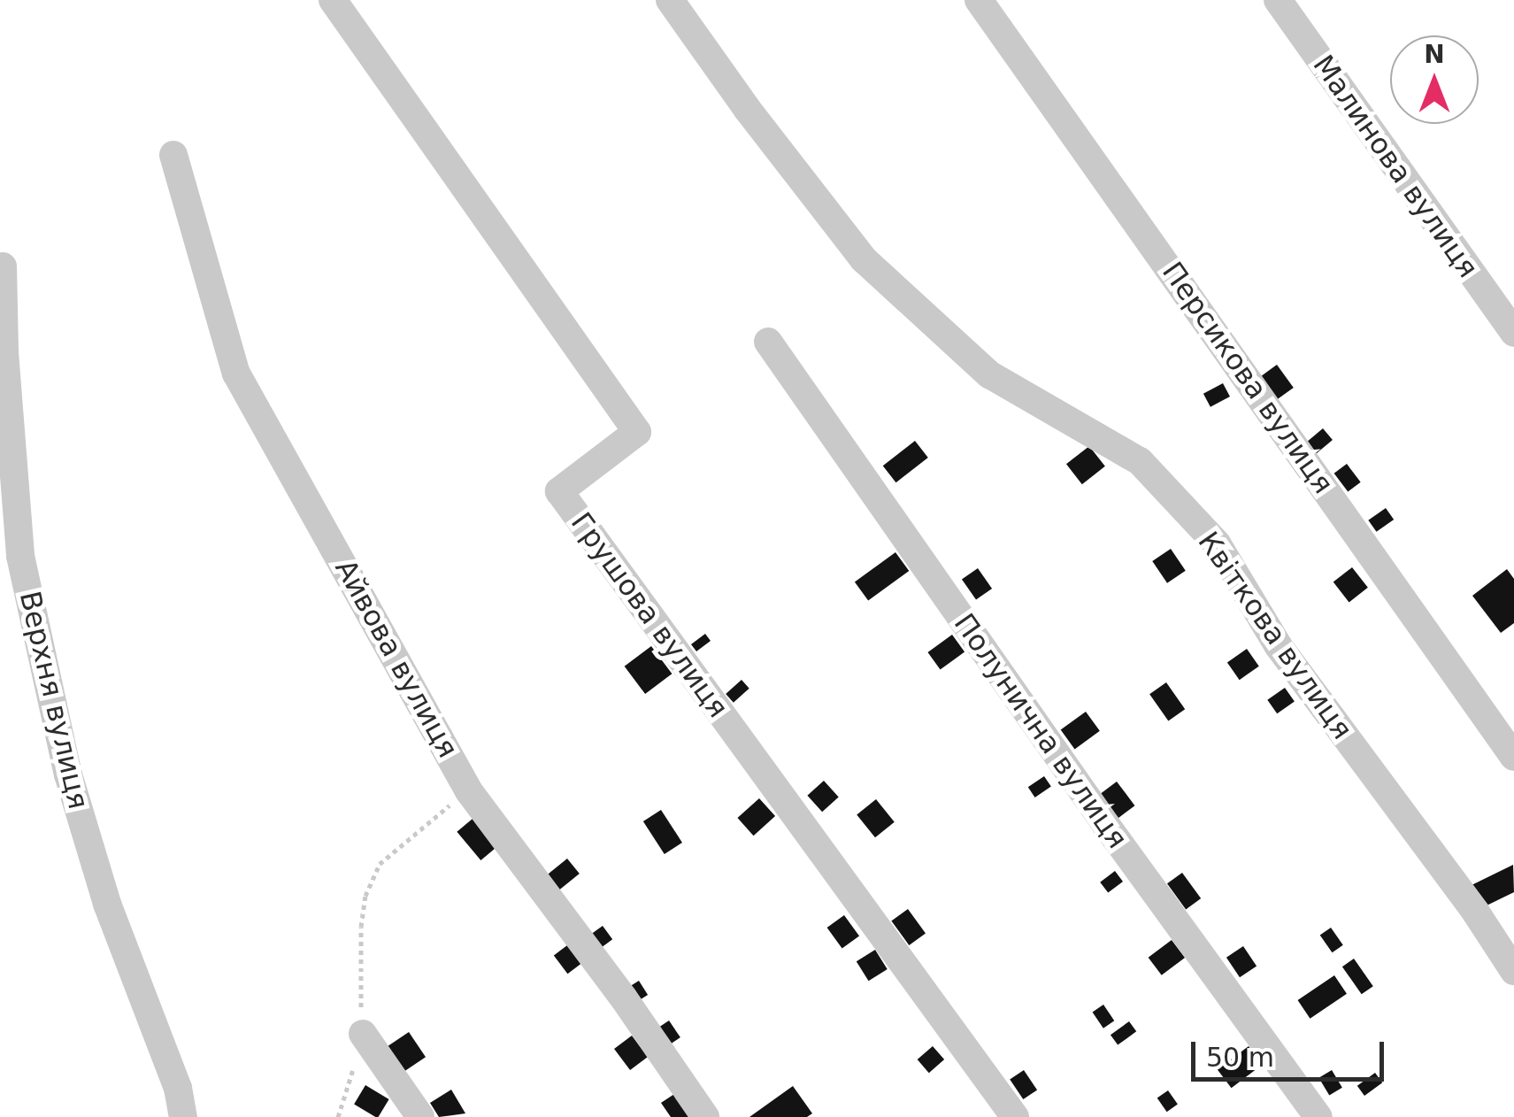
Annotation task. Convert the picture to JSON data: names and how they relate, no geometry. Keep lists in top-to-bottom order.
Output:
{
  "streets": {
    "street": [
      "Малинова вулиця",
      "Персикова вулиця",
      "Грушова вулиця",
      "Квіткова вулиця",
      "Айвова вулиця",
      "Верхня вулиця",
      "Полунична вулиця"
    ]
  },
  "scale_bar": "50 m",
  "north": "top"
}
